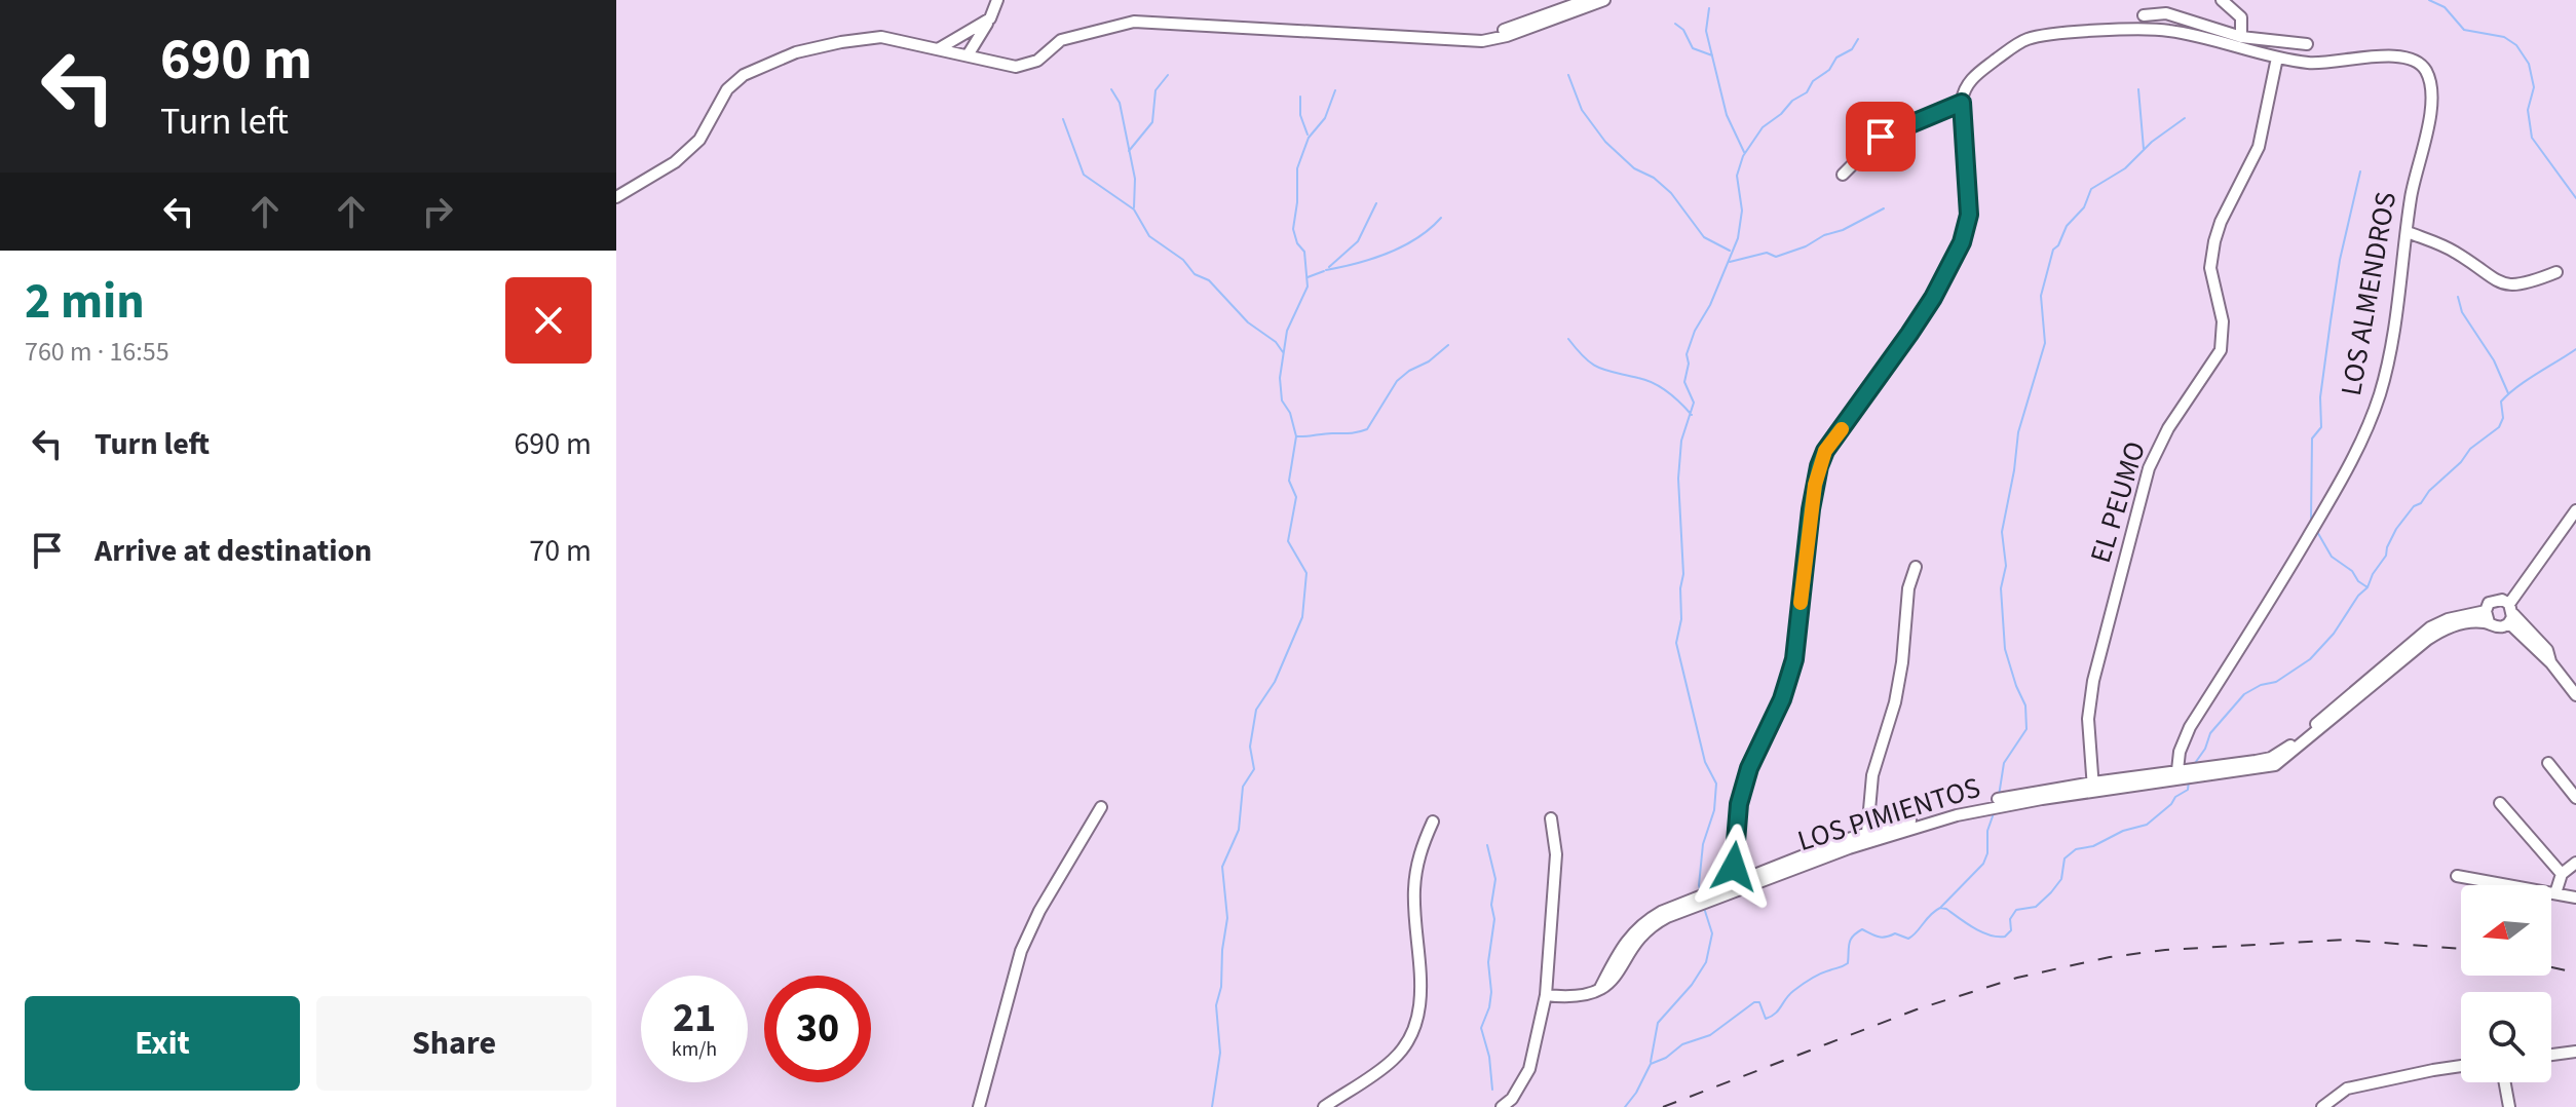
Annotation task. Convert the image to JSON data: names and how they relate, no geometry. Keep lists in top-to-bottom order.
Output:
{
  "streets": {
    "street": ["LOS ALMENDROS", "EL PEUMO", "LOS PIMIENTOS"]
  },
  "crossings": [
    ["LOS ALMENDROS", "EL PEUMO"],
    ["LOS ALMENDROS", "LOS PIMIENTOS"],
    ["EL PEUMO", "LOS PIMIENTOS"]
  ],
  "north": "left",
  "page": {
    "turn": ["690 m", "Turn left"],
    "heading": ["2 min", "760 m · 16:55"],
    "list": [
      {
        "name": "Turn left",
        "value": "690 m"
      },
      {
        "name": "Arrive at destination",
        "value": "70 m"
      }
    ],
    "speed": "21 km/h",
    "limit": "30",
    "buttons": ["Exit", "Share"]
  }
}
